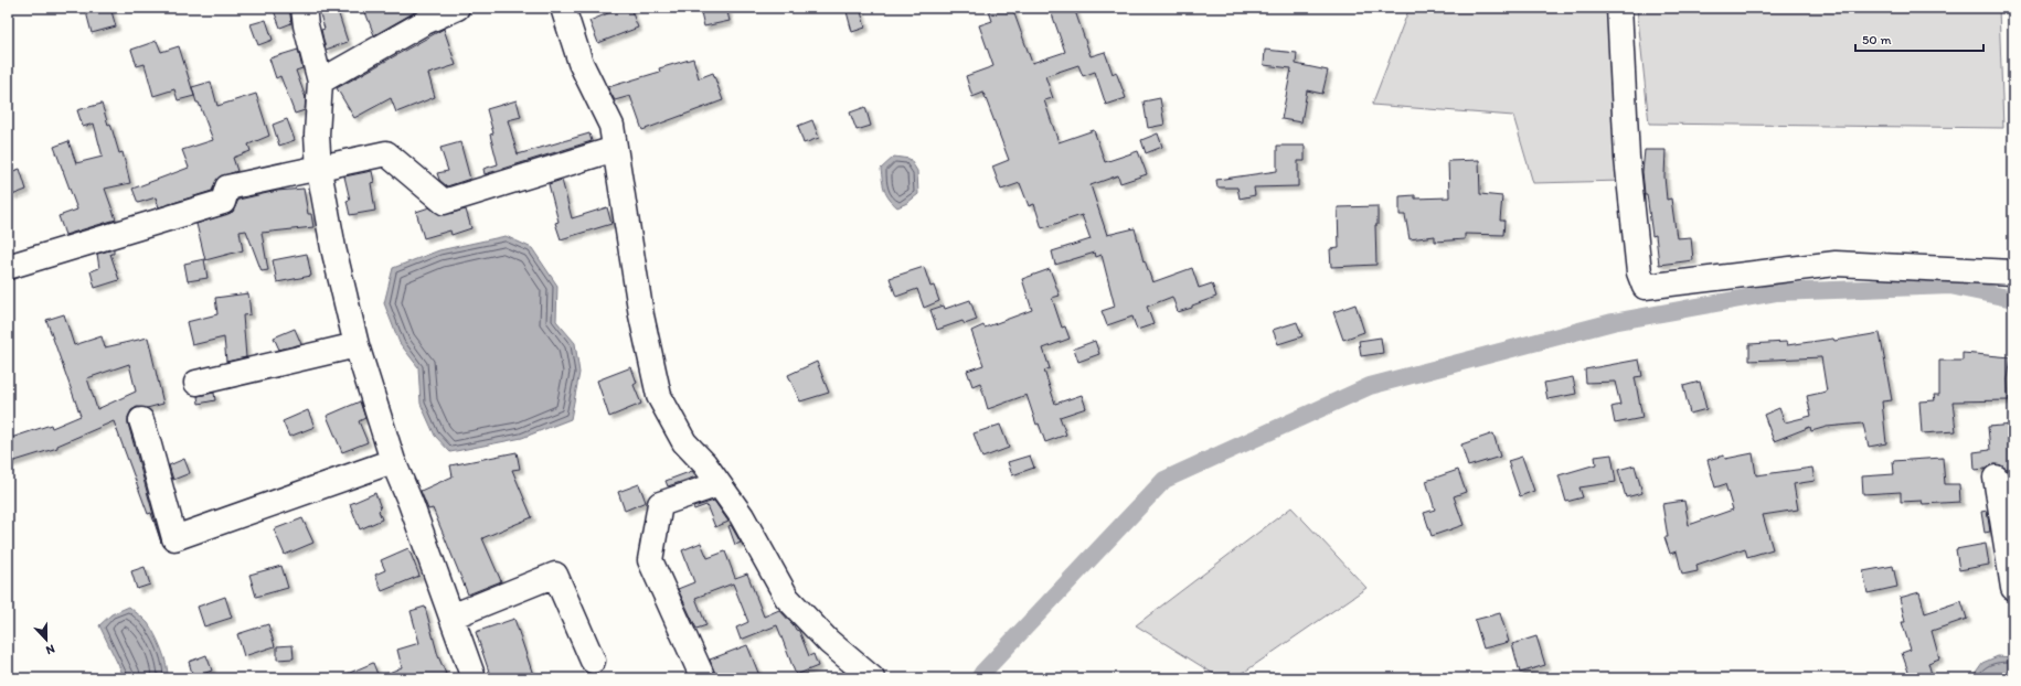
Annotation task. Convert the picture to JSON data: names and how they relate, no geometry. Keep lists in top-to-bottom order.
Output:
{
  "scale_bar": "50 m",
  "north": "bottom"
}
